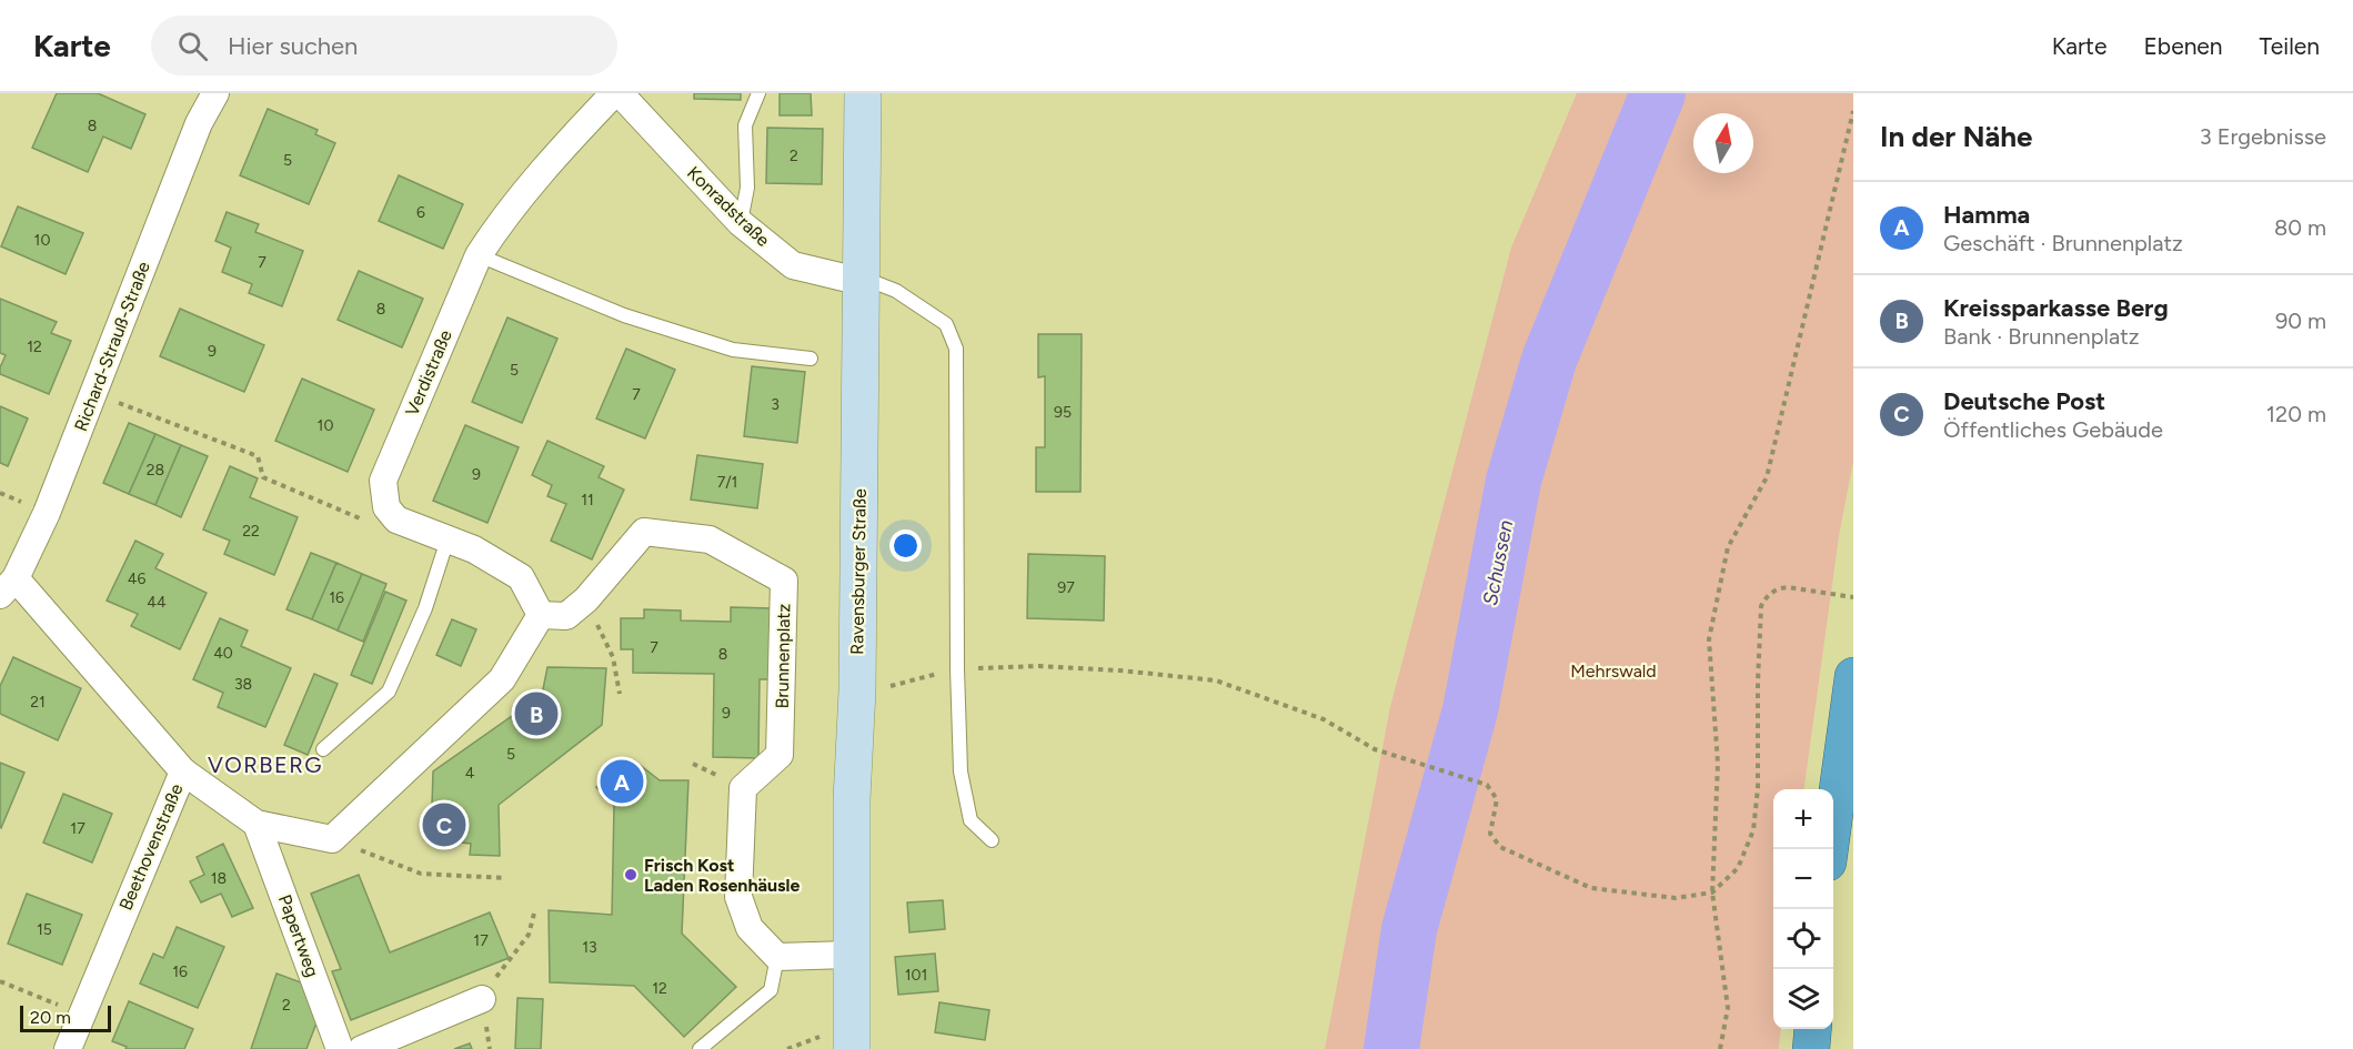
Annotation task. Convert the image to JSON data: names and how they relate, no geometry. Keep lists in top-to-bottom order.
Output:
{
  "streets": {
    "main road": ["Ravensburger Straße"],
    "street": [
      "Konradstraße",
      "Richard-Strauß-Straße",
      "Verdistraße",
      "Brunnenplatz",
      "Beethovenstraße",
      "Papertweg"
    ]
  },
  "crossings": [
    ["Konradstraße", "Ravensburger Straße"],
    ["Richard-Strauß-Straße", "Beethovenstraße"]
  ],
  "districts": ["VORBERG"],
  "water": ["Schussen"],
  "parks": ["Mehrswald"],
  "places": ["Frisch Kost Laden Rosenhäusle"],
  "house_numbers": [
    "8",
    "2",
    "5",
    "6",
    "10",
    "7",
    "8",
    "12",
    "9",
    "5",
    "7",
    "3",
    "95",
    "10",
    "28",
    "9",
    "7/1",
    "11",
    "22",
    "46",
    "97",
    "16",
    "44",
    "7",
    "40",
    "8",
    "38",
    "21",
    "9",
    "5",
    "4",
    "17",
    "18",
    "15",
    "17",
    "13",
    "16",
    "101",
    "12",
    "2"
  ],
  "scale_bar": "20 m",
  "north": "top",
  "page": {
    "header": "Karte",
    "search": "Hier suchen",
    "nav": ["Karte", "Ebenen", "Teilen"],
    "heading": ["In der Nähe", "3 Ergebnisse"],
    "list": [
      {
        "mark": "A",
        "name": "Hamma",
        "note": "Geschäft · Brunnenplatz",
        "value": "80 m"
      },
      {
        "mark": "B",
        "name": "Kreissparkasse Berg",
        "note": "Bank · Brunnenplatz",
        "value": "90 m"
      },
      {
        "mark": "C",
        "name": "Deutsche Post",
        "note": "Öffentliches Gebäude",
        "value": "120 m"
      }
    ],
    "pins": ["B", "A", "C"],
    "map_buttons": ["+", "−"],
    "scale": "20 m"
  }
}
